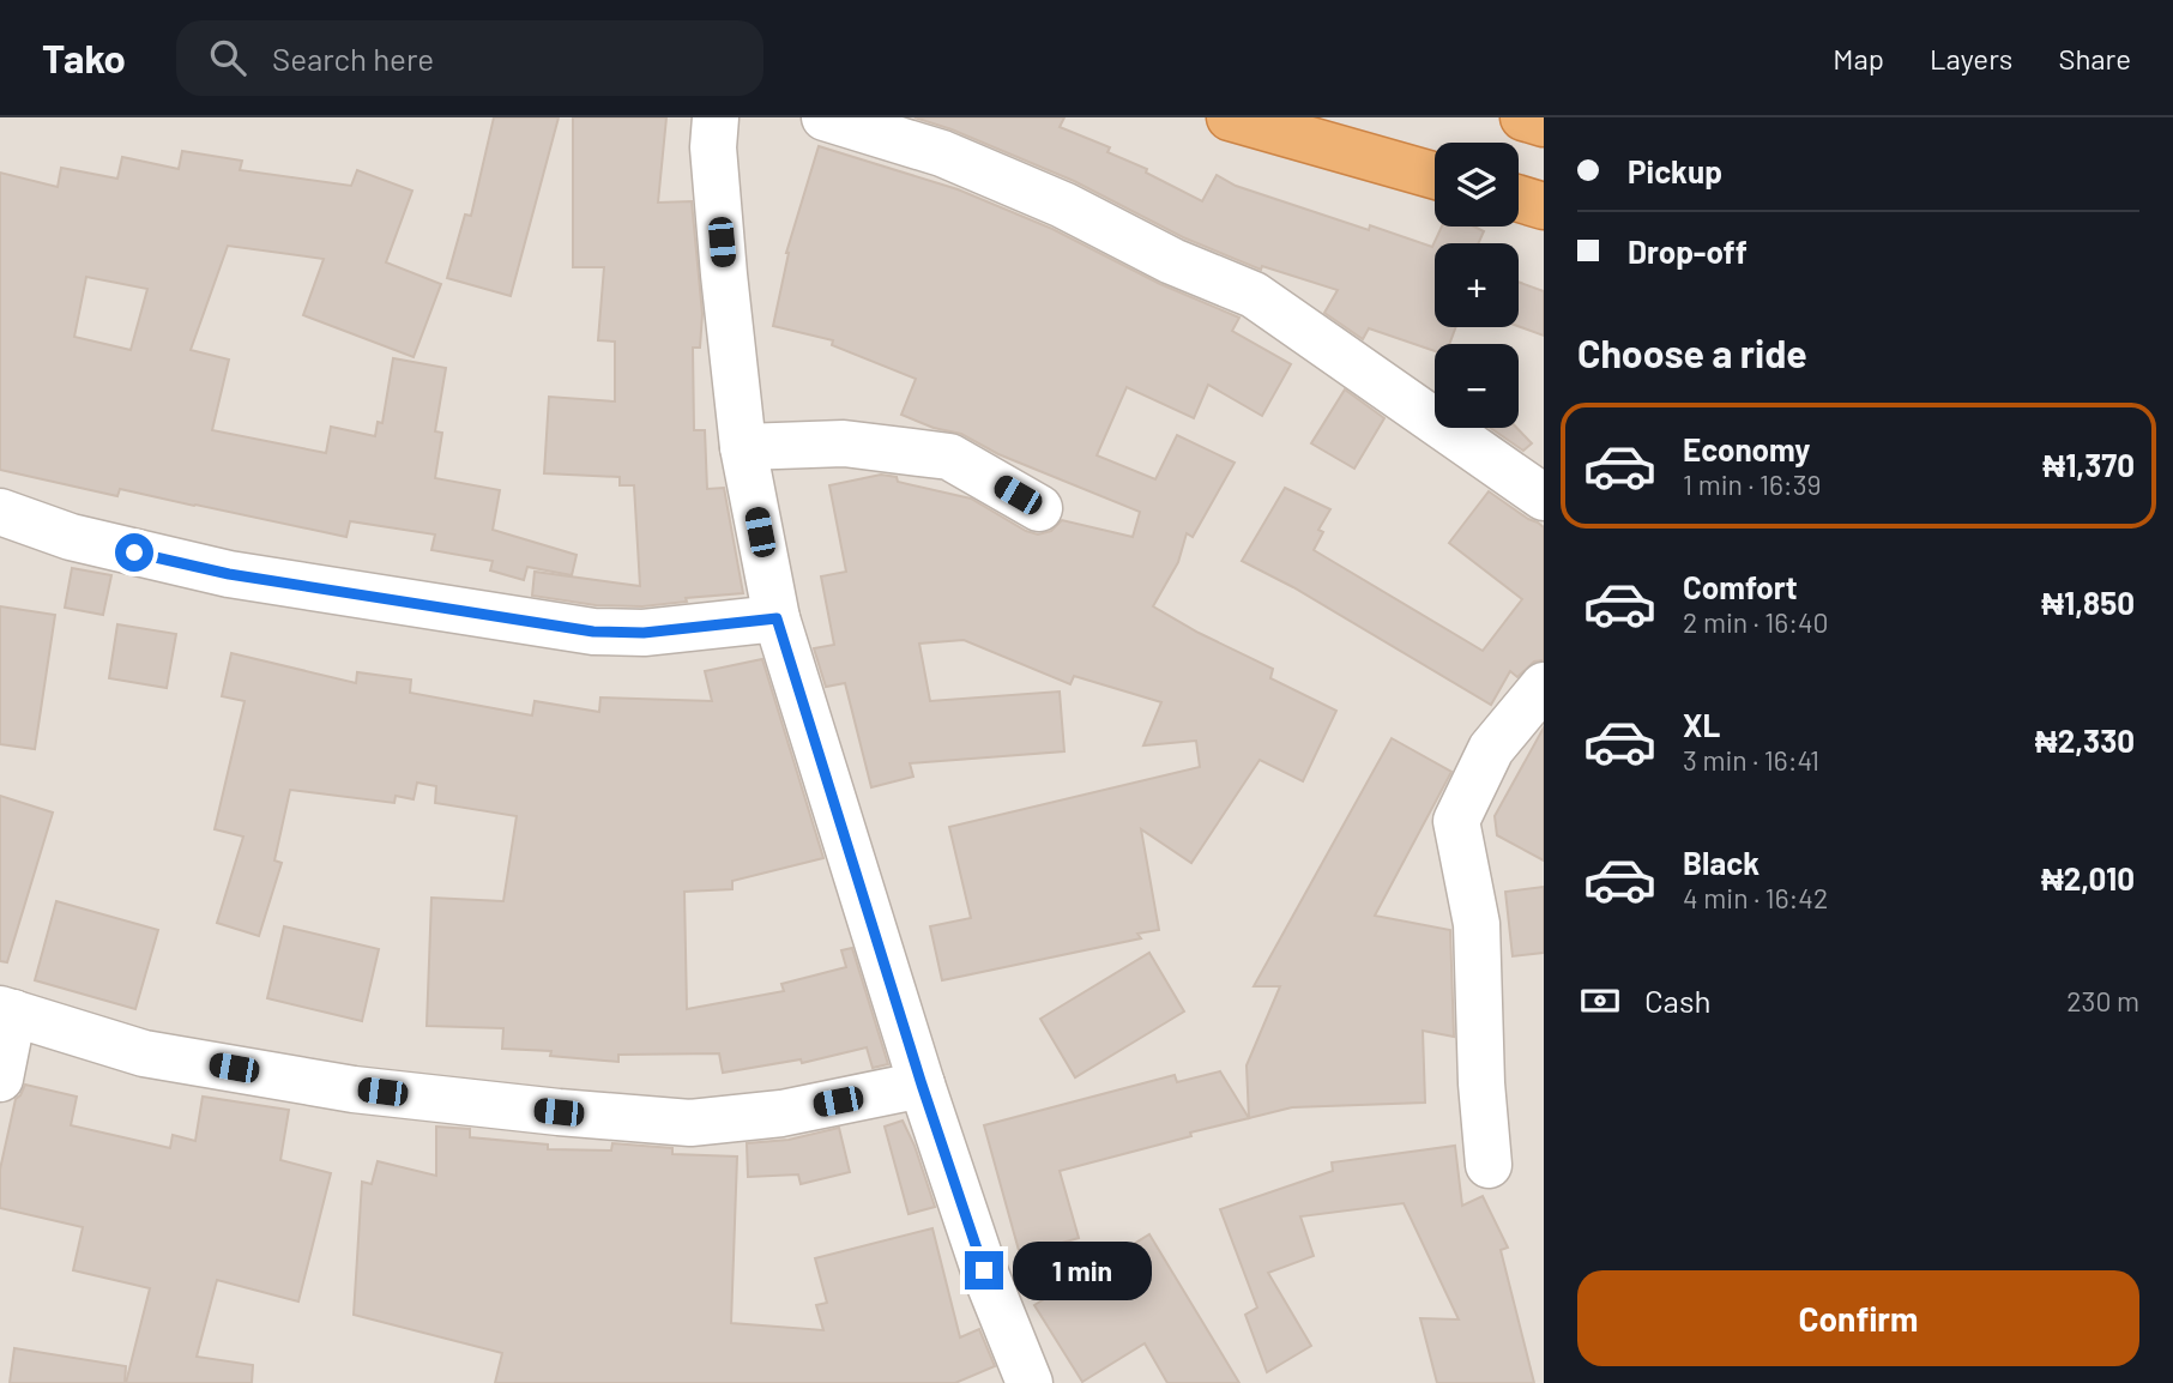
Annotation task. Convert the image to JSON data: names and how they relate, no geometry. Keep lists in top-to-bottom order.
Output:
{
  "page": {
    "header": "Tako",
    "search": "Search here",
    "nav": ["Map", "Layers", "Share"],
    "banner": ["Pickup", "Drop-off"],
    "map_buttons": ["+", "−"],
    "heading": "Choose a ride",
    "list": [
      {
        "name": "Economy",
        "note": "1 min · 16:39",
        "value": "₦1,370"
      },
      {
        "name": "Comfort",
        "note": "2 min · 16:40",
        "value": "₦1,850"
      },
      {
        "name": "XL",
        "note": "3 min · 16:41",
        "value": "₦2,330"
      },
      {
        "name": "Black",
        "note": "4 min · 16:42",
        "value": "₦2,010"
      }
    ],
    "pay": ["Cash", "230 m"],
    "bubble": "1 min",
    "buttons": "Confirm"
  }
}
